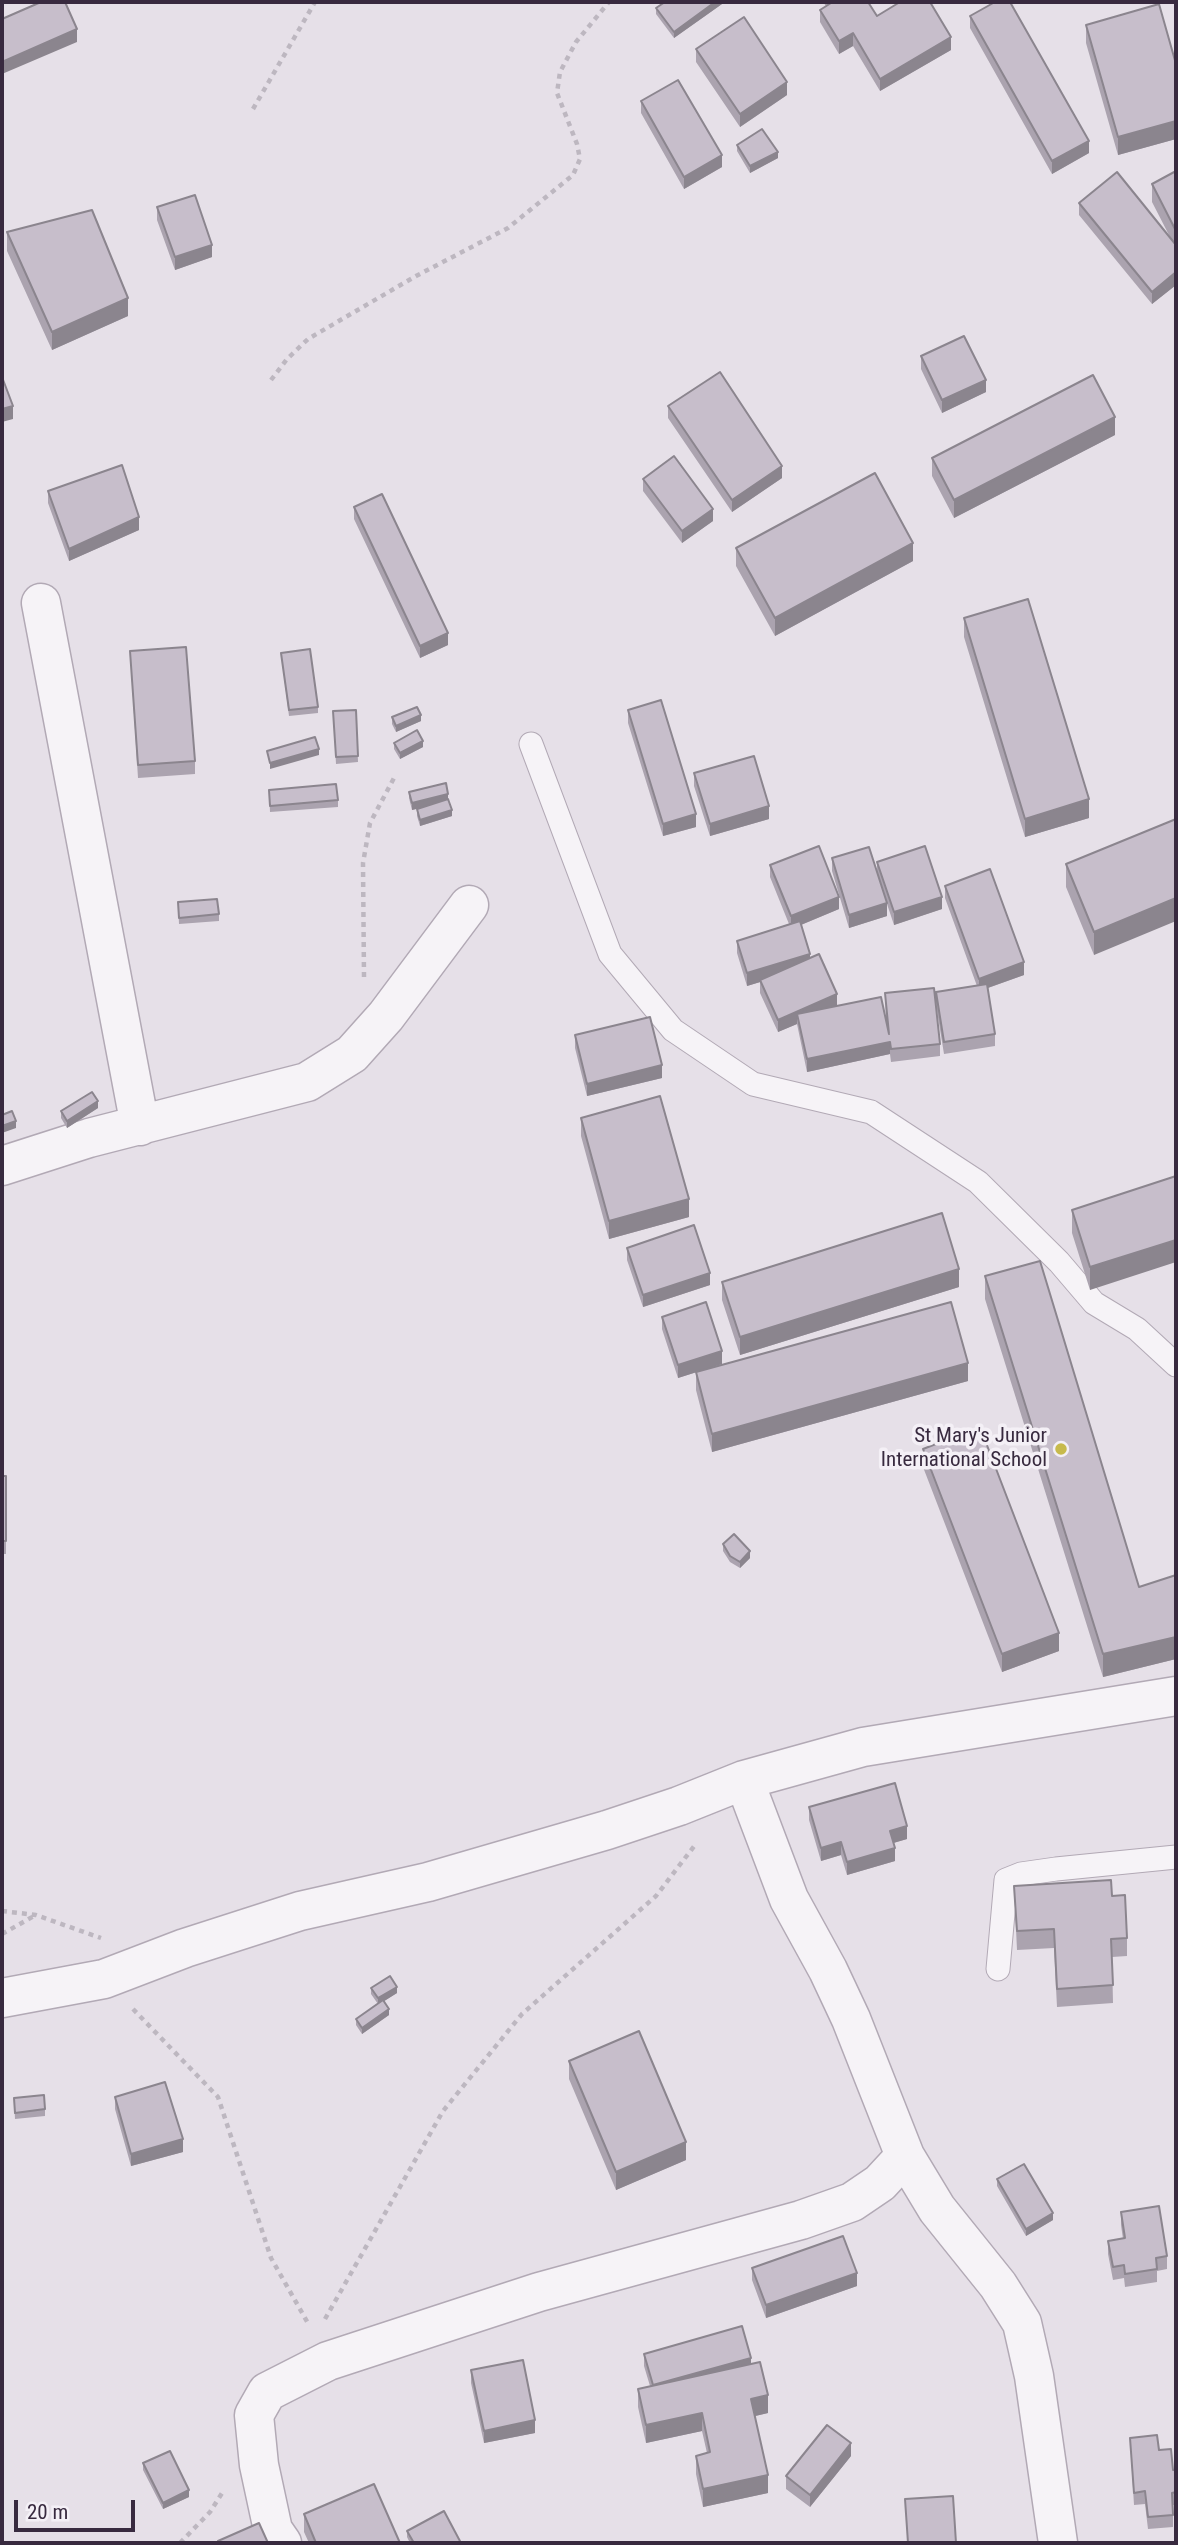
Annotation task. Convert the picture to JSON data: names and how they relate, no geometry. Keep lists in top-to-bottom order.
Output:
{
  "places": ["St Mary's Junior International School"],
  "scale_bar": "20 m"
}
